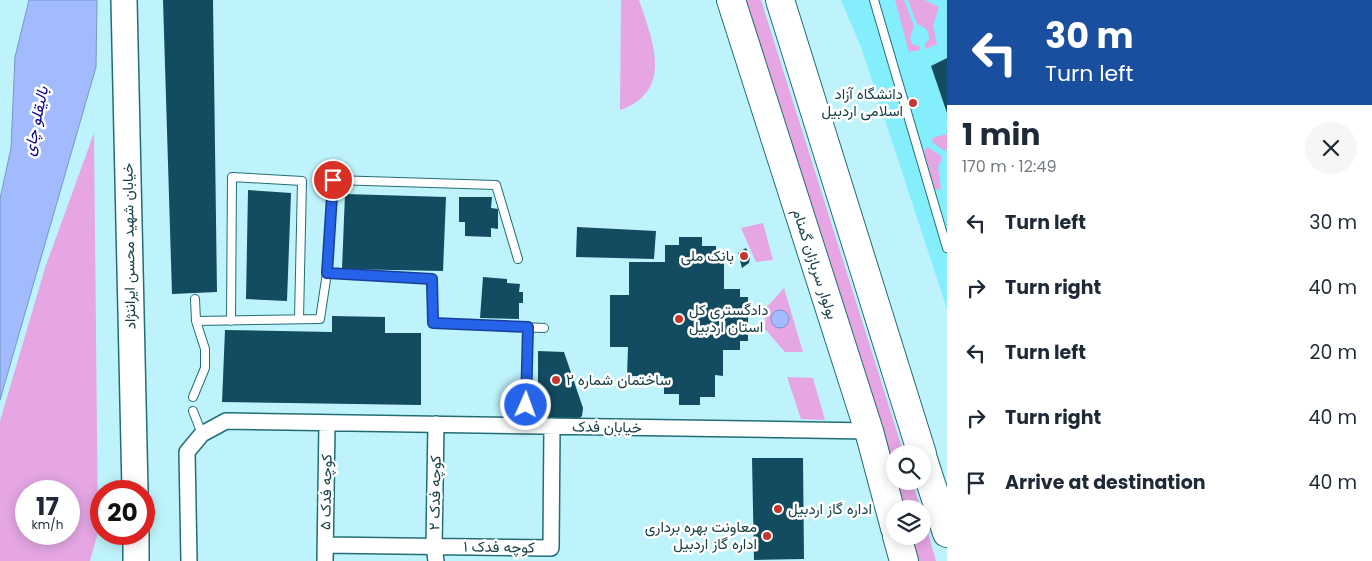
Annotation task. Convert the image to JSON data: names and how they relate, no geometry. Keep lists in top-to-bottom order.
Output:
{
  "streets": {
    "highway": ["بولوار سربازان گمنام"],
    "main road": ["خیابان شهید محسن ایراننژاد"],
    "street": [
      "خیابان فدک",
      "کوچه فدک ۵",
      "کوچه فدک ۲",
      "کوچه فدک ۱"
    ]
  },
  "crossings": [
    ["بولوار سربازان گمنام", "خیابان فدک"],
    ["خیابان فدک", "کوچه فدک ۵"],
    ["خیابان فدک", "کوچه فدک ۲"],
    ["خیابان فدک", "کوچه فدک ۱"],
    ["کوچه فدک ۵", "کوچه فدک ۱"],
    ["کوچه فدک ۲", "کوچه فدک ۱"]
  ],
  "water": ["بالیقلو چای"],
  "places": [
    "دانشگاه آزاد اسلامی اردبیل",
    "بانک ملی",
    "دادگستری کل استان اردبیل",
    "ساختمان شماره ۲",
    "اداره گاز اردبیل",
    "معاونت بهره برداری اداره گاز اردبیل"
  ],
  "page": {
    "turn": ["30 m", "Turn left"],
    "heading": ["1 min", "170 m · 12:49"],
    "list": [
      {
        "name": "Turn left",
        "value": "30 m"
      },
      {
        "name": "Turn right",
        "value": "40 m"
      },
      {
        "name": "Turn left",
        "value": "20 m"
      },
      {
        "name": "Turn right",
        "value": "40 m"
      },
      {
        "name": "Arrive at destination",
        "value": "40 m"
      }
    ],
    "speed": "17 km/h",
    "limit": "20"
  }
}
